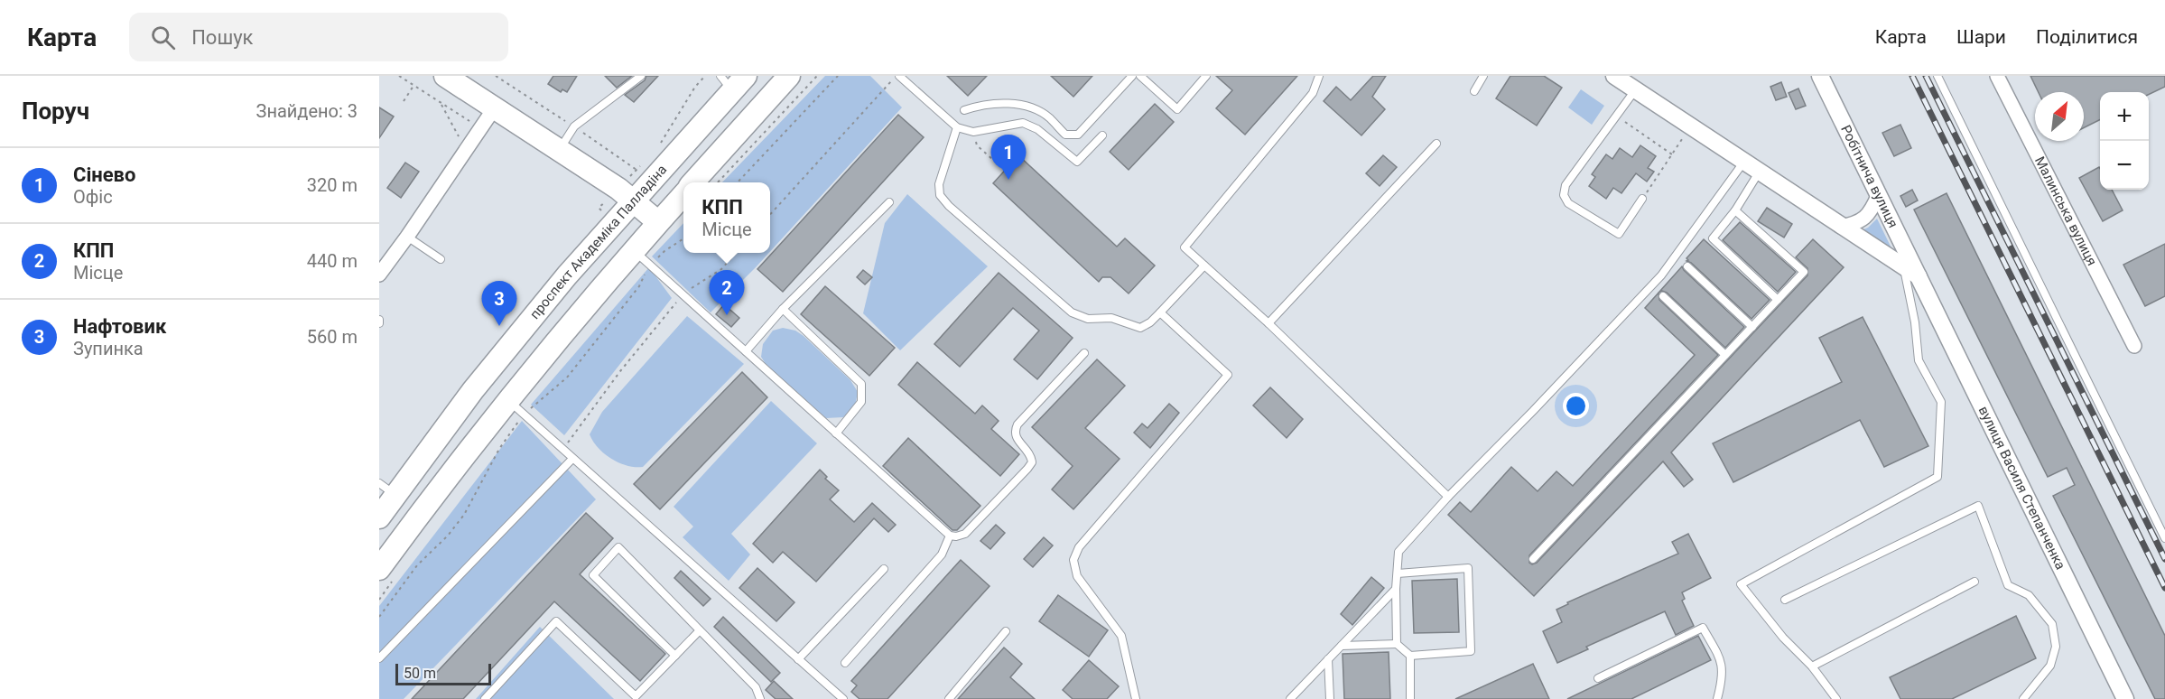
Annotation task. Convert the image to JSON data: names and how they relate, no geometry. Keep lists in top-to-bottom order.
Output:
{
  "streets": {
    "main road": ["проспект Академіка Палладіна"],
    "street": ["Робітнича вулиця", "Малинська вулиця", "вулиця Василя Степанченка"]
  },
  "crossings": [
    ["Робітнича вулиця", "вулиця Василя Степанченка"]
  ],
  "scale_bar": "50 m",
  "north": "top right",
  "page": {
    "header": "Карта",
    "search": "Пошук",
    "nav": ["Карта", "Шари", "Поділитися"],
    "heading": ["Поруч", "Знайдено: 3"],
    "map_buttons": ["+", "−"],
    "pins": ["1", "2", "3"],
    "list": [
      {
        "mark": "1",
        "name": "Сінево",
        "note": "Офіс",
        "value": "320 m"
      },
      {
        "mark": "2",
        "name": "КПП",
        "note": "Місце",
        "value": "440 m"
      },
      {
        "mark": "3",
        "name": "Нафтовик",
        "note": "Зупинка",
        "value": "560 m"
      }
    ],
    "popup": ["КПП", "Місце"],
    "scale": "50 m"
  }
}
